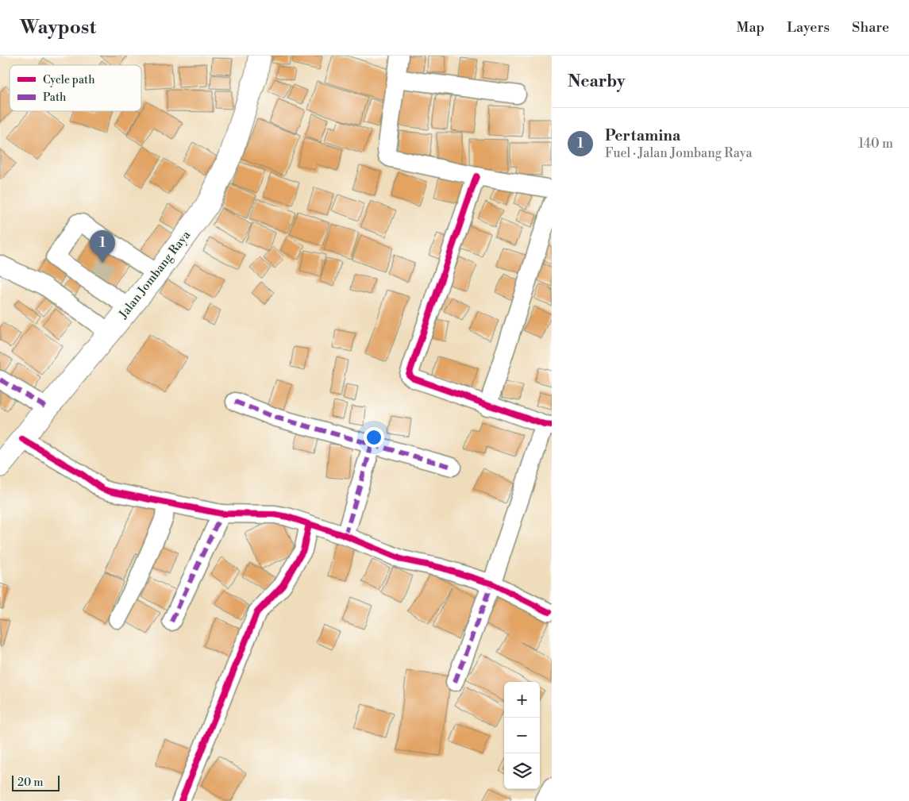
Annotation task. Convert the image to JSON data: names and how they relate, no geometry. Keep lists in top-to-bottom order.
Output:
{
  "streets": {
    "main road": ["Jalan Jombang Raya"]
  },
  "legend": ["Cycle path", "Path"],
  "scale_bar": "20 m",
  "page": {
    "header": "Waypost",
    "nav": ["Map", "Layers", "Share"],
    "heading": "Nearby",
    "list": [
      {
        "mark": "1",
        "name": "Pertamina",
        "note": "Fuel · Jalan Jombang Raya",
        "value": "140 m"
      }
    ],
    "pins": "1",
    "map_buttons": ["+", "−"],
    "scale": "20 m"
  }
}
